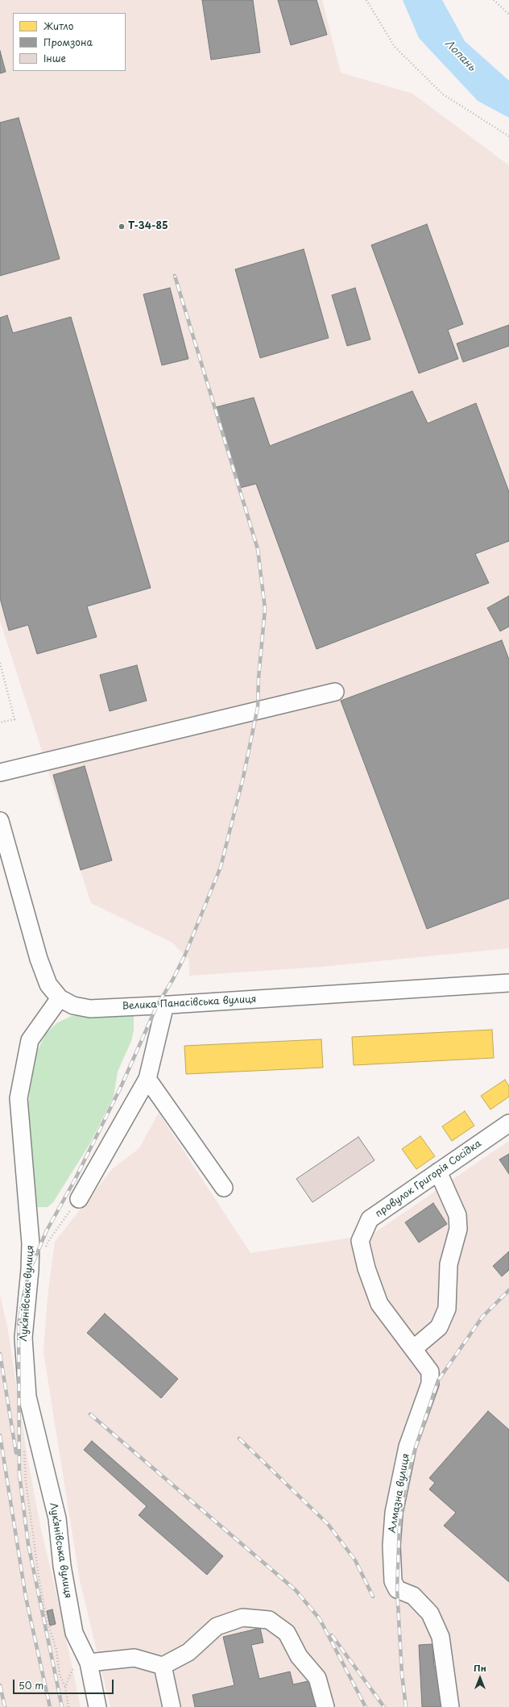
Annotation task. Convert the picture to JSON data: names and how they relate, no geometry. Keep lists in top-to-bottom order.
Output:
{
  "streets": {
    "street": [
      "Велика Панасівська вулиця",
      "провулок Григорія Сосідка",
      "Лук’янівська вулиця",
      "Алмазна вулиця"
    ]
  },
  "crossings": [
    ["Велика Панасівська вулиця", "Лук’янівська вулиця"],
    ["провулок Григорія Сосідка", "Алмазна вулиця"]
  ],
  "water": ["Лопань"],
  "places": ["Т-34-85"],
  "legend": ["Житло", "Промзона", "Інше"],
  "scale_bar": "50 m",
  "north": "top"
}
